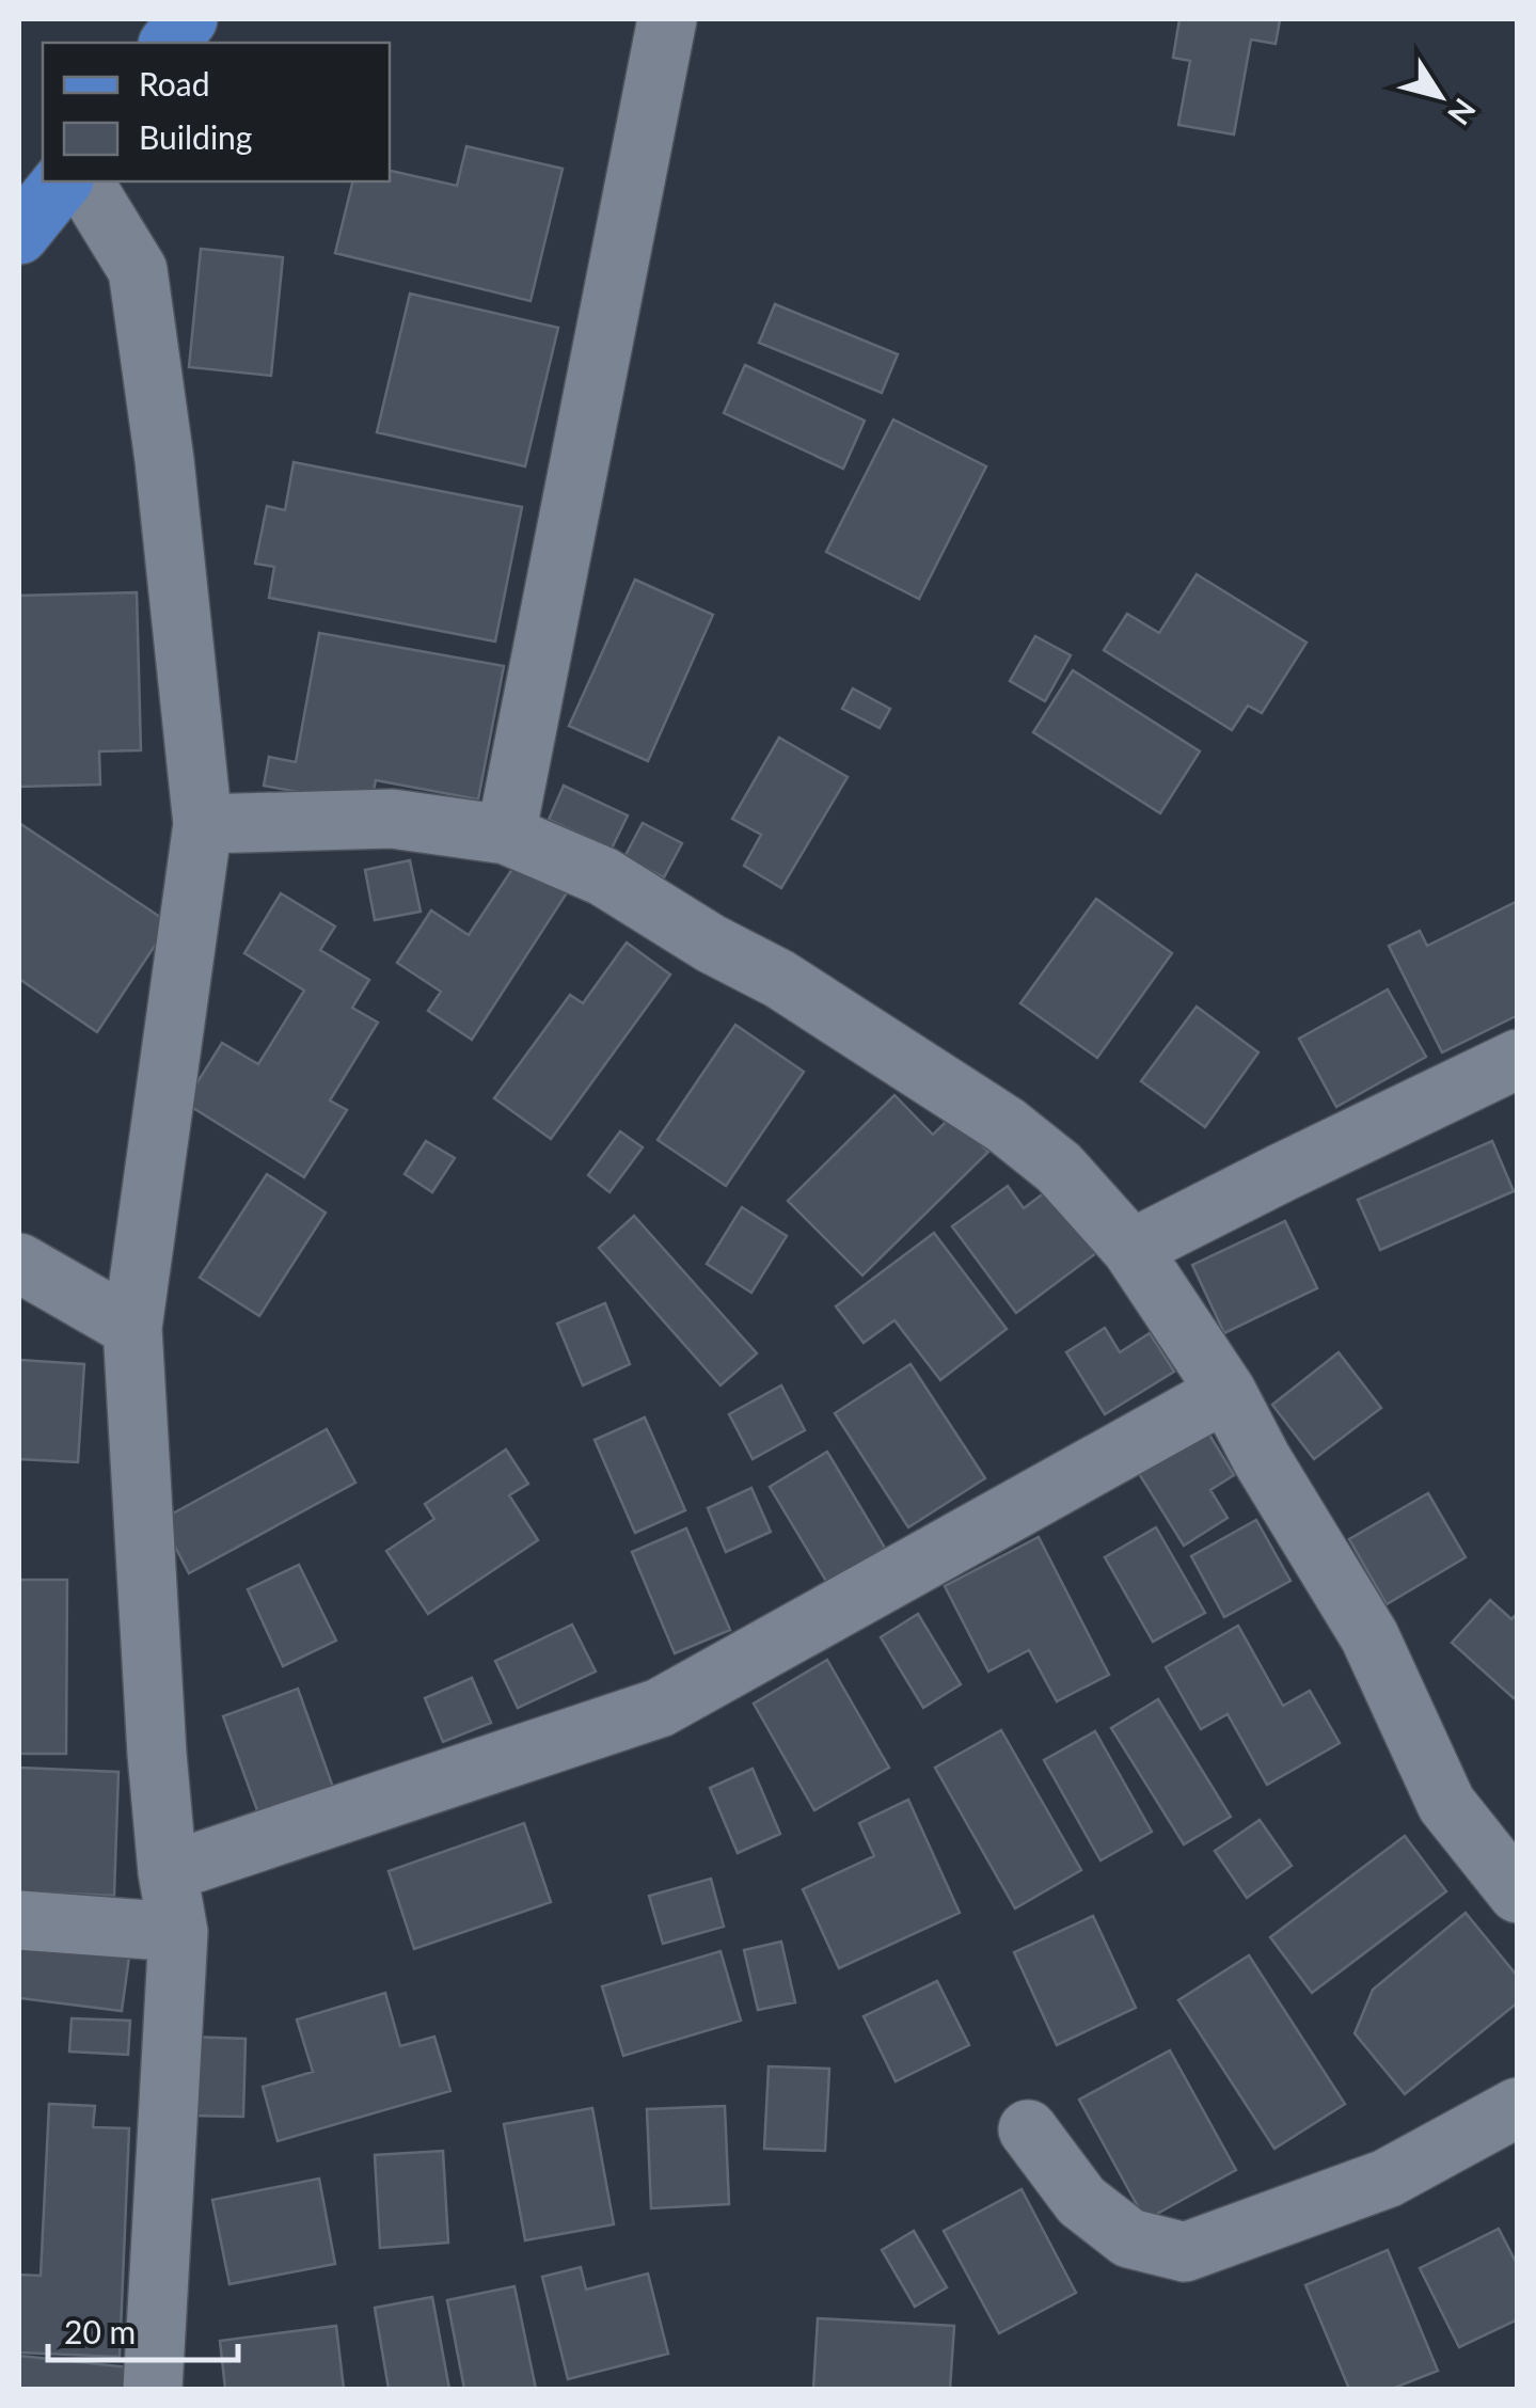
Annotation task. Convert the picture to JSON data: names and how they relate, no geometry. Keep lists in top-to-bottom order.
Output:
{
  "legend": ["Road", "Building"],
  "scale_bar": "20 m",
  "north": "bottom right"
}
